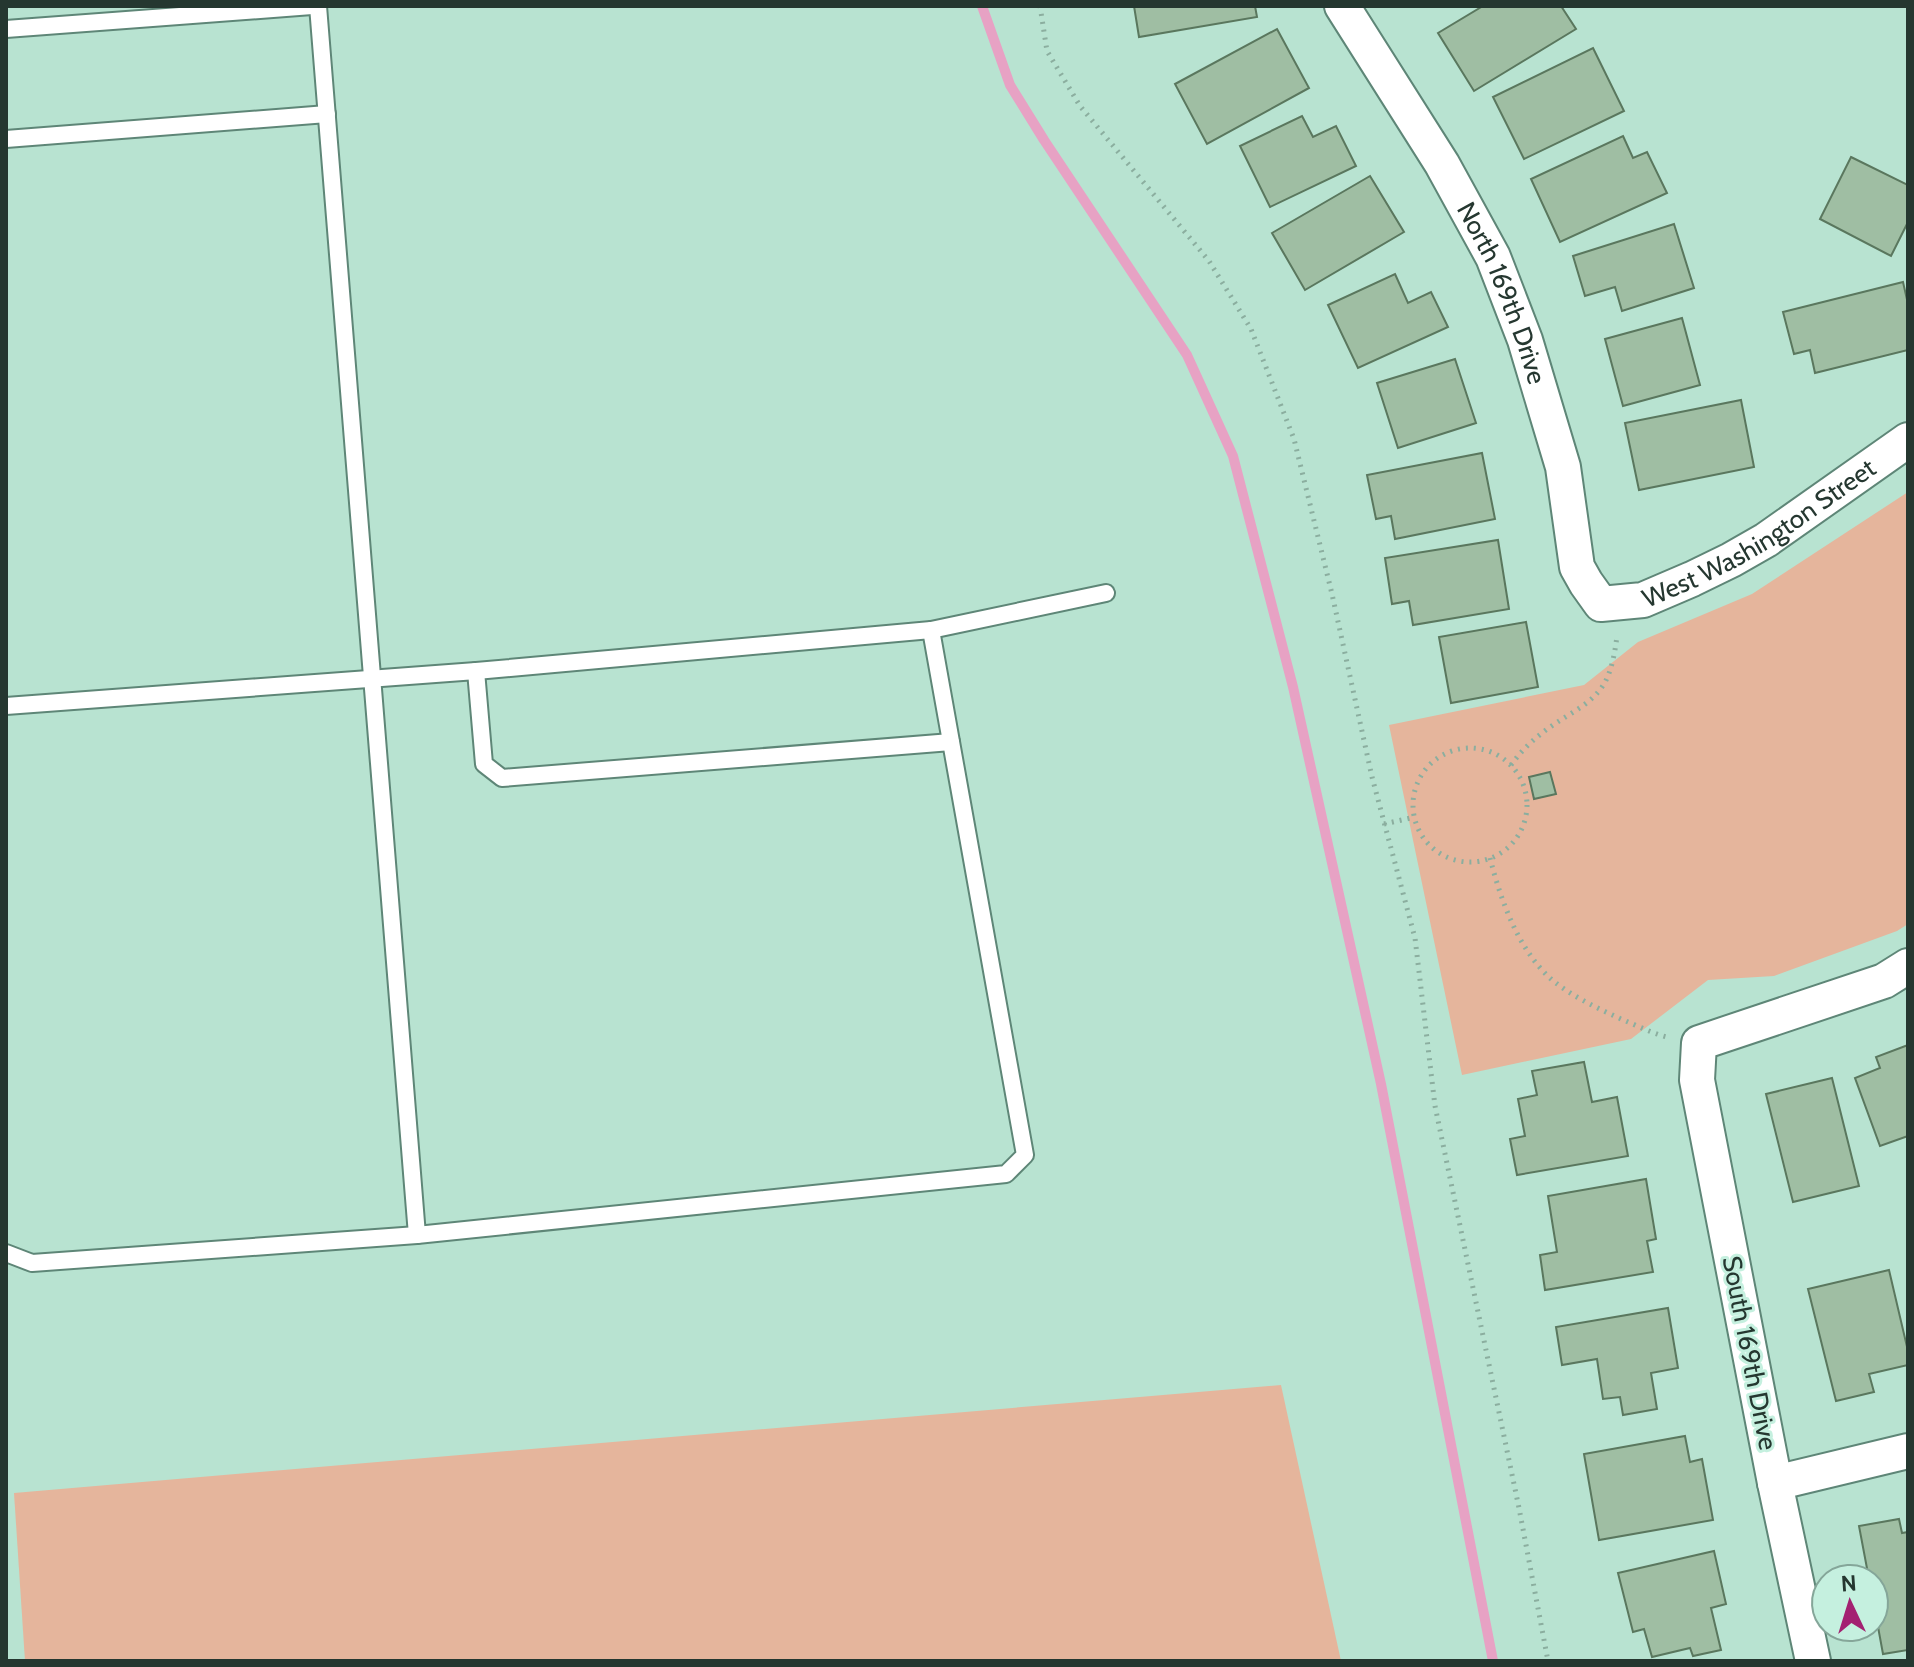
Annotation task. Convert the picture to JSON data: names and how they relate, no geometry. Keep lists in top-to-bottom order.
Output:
{
  "streets": {
    "street": ["North 169th Drive", "West Washington Street", "South 169th Drive"]
  },
  "crossings": [
    ["North 169th Drive", "West Washington Street"]
  ],
  "north": "top"
}
